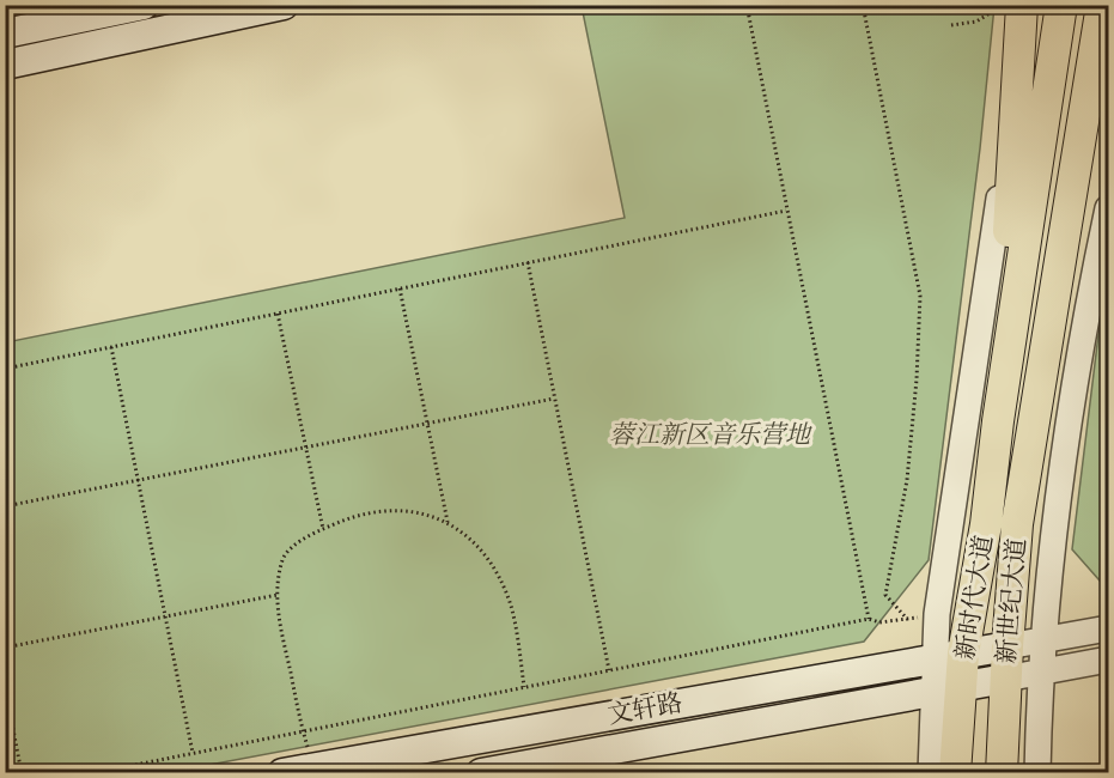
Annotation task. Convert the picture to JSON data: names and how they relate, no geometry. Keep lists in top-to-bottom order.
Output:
{
  "streets": {
    "main road": ["新时代大道", "新世纪大道", "文轩路"]
  },
  "crossings": [
    ["新时代大道", "文轩路"],
    ["新世纪大道", "文轩路"]
  ],
  "parks": ["蓉江新区音乐营地"]
}
